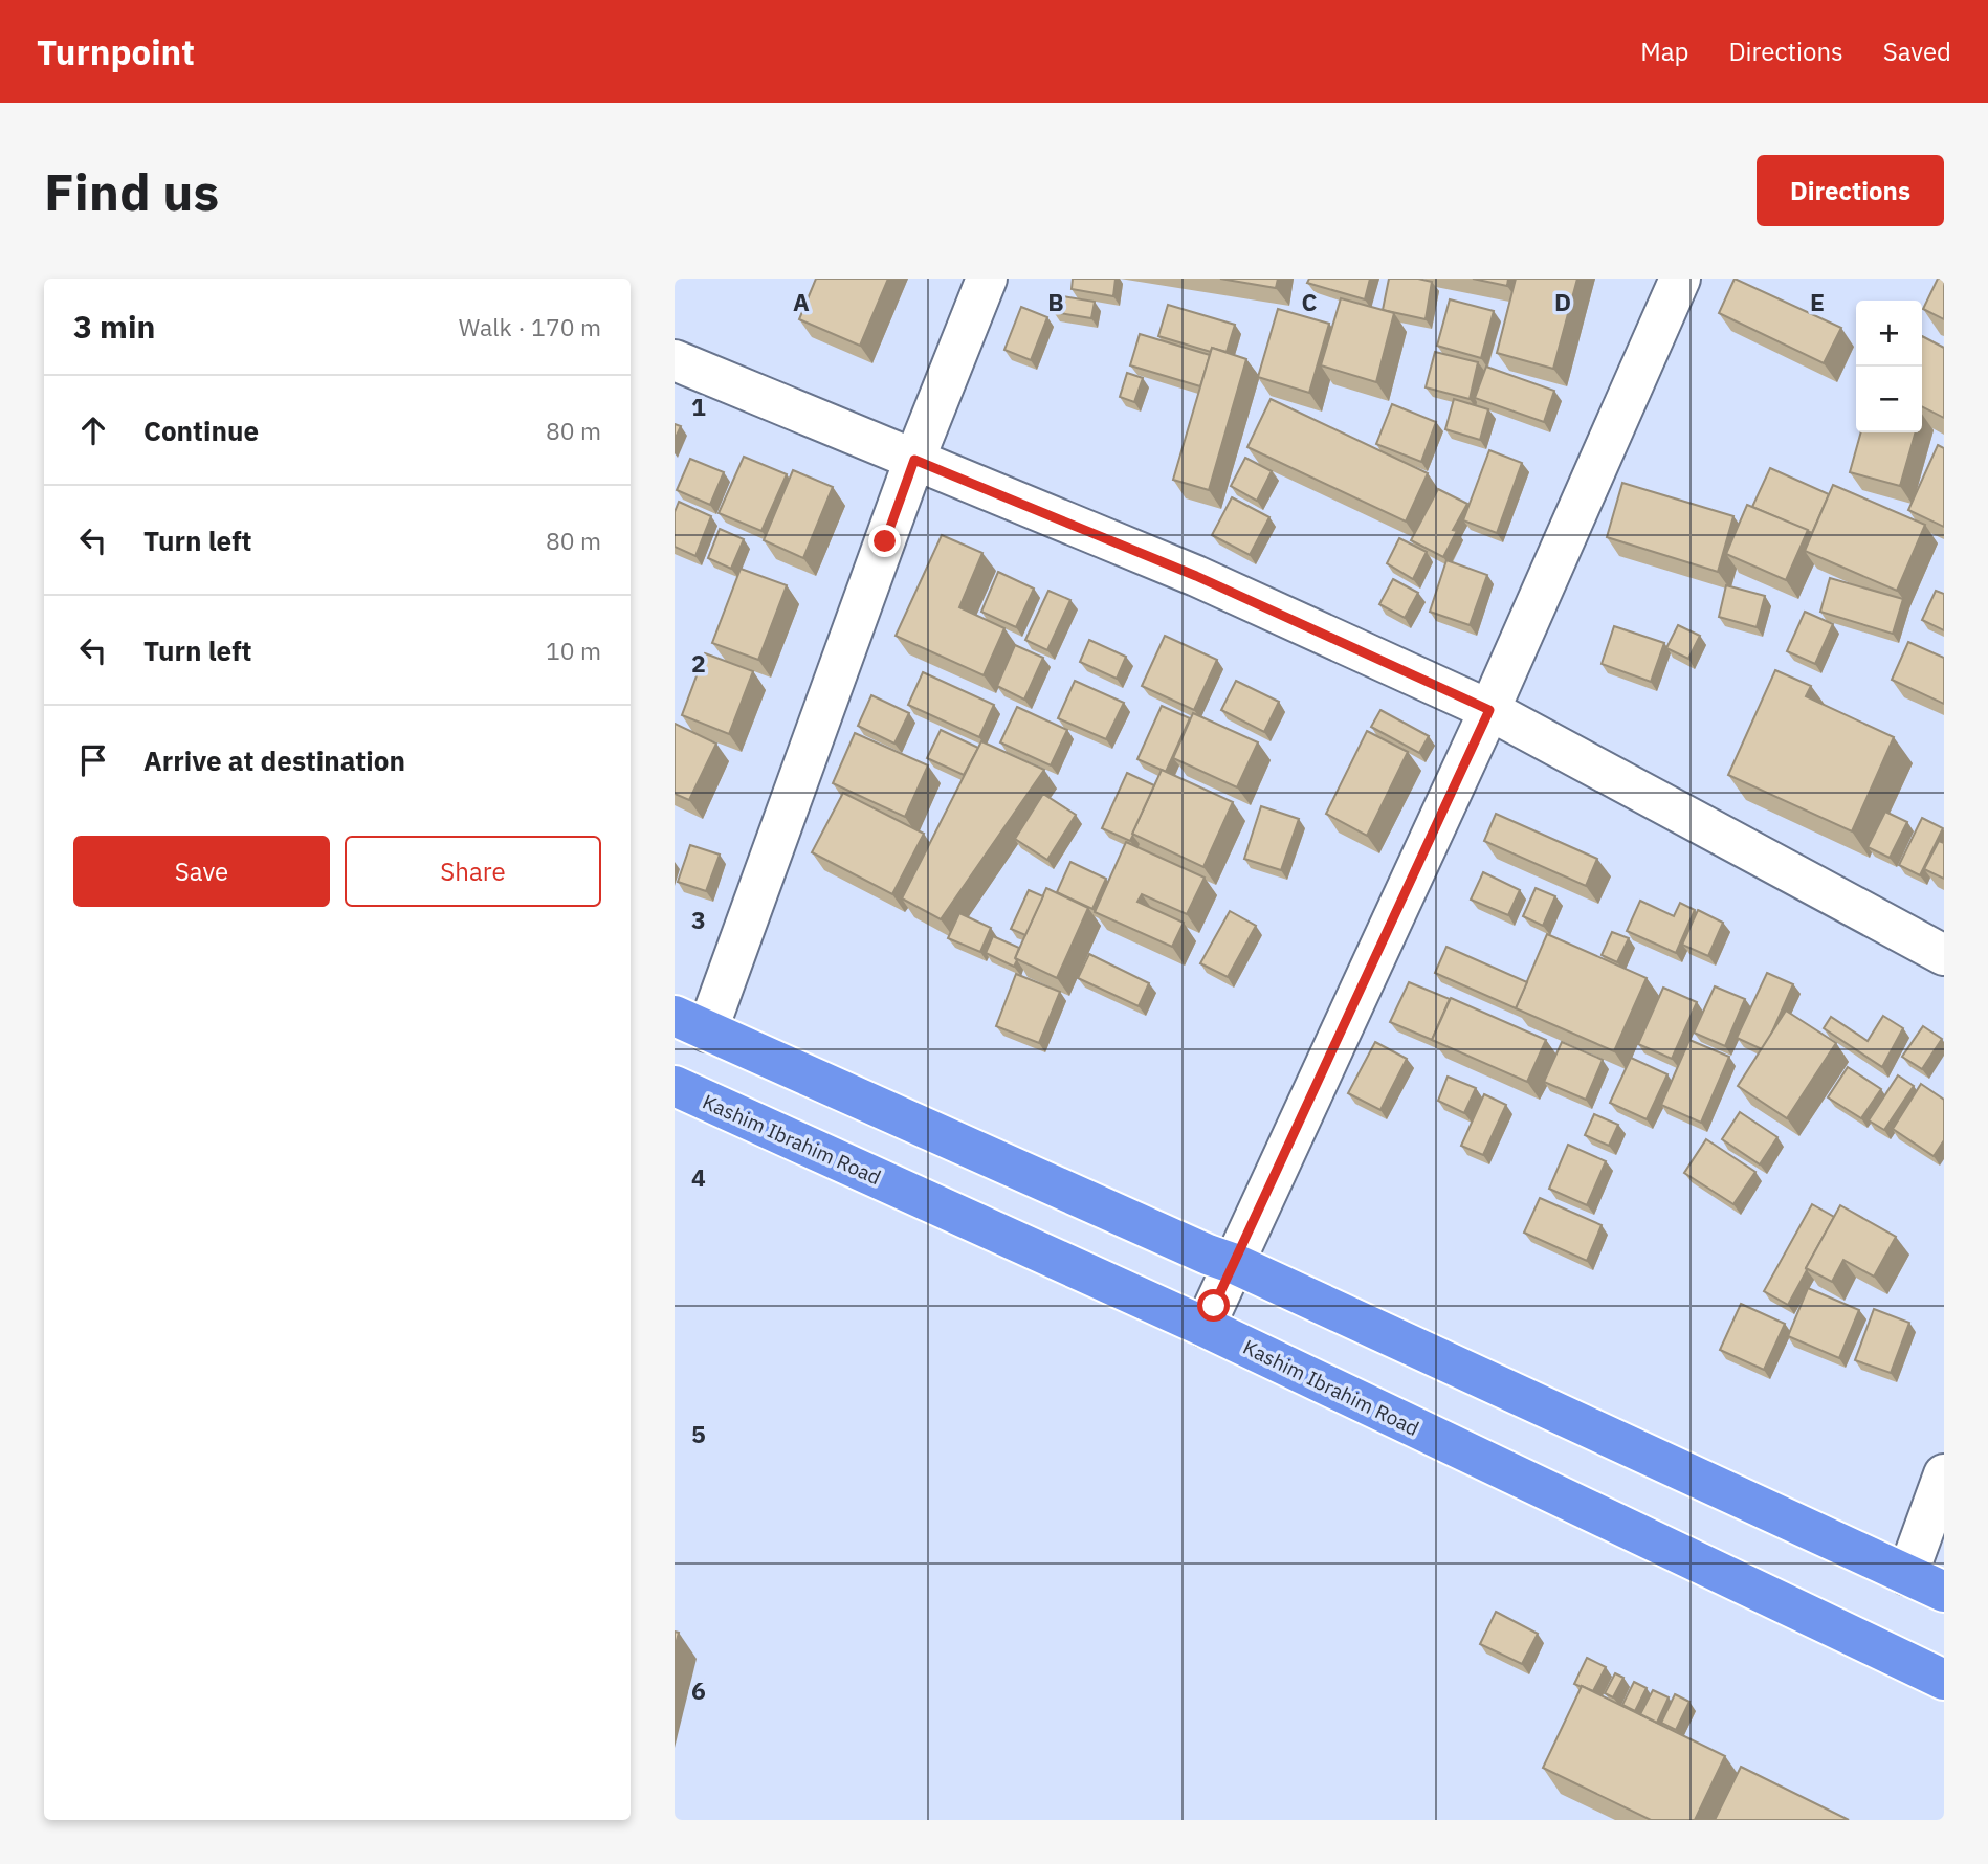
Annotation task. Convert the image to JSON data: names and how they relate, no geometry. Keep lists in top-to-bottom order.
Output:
{
  "streets": {
    "highway": ["Kashim Ibrahim Road"]
  },
  "page": {
    "header": "Turnpoint",
    "nav": ["Map", "Directions", "Saved"],
    "buttons": [
      "Directions",
      ["Save", "Share"]
    ],
    "title": "Find us",
    "heading": ["3 min", "Walk · 170 m"],
    "map_buttons": ["+", "−"],
    "list": [
      ["Continue", "80 m"],
      ["Turn left", "80 m"],
      ["Turn left", "10 m"],
      "Arrive at destination"
    ]
  },
  "grid": {
    "columns": [
      "A",
      "B",
      "C",
      "D",
      "E"
    ],
    "rows": [
      "1",
      "2",
      "3",
      "4",
      "5",
      "6"
    ]
  }
}
